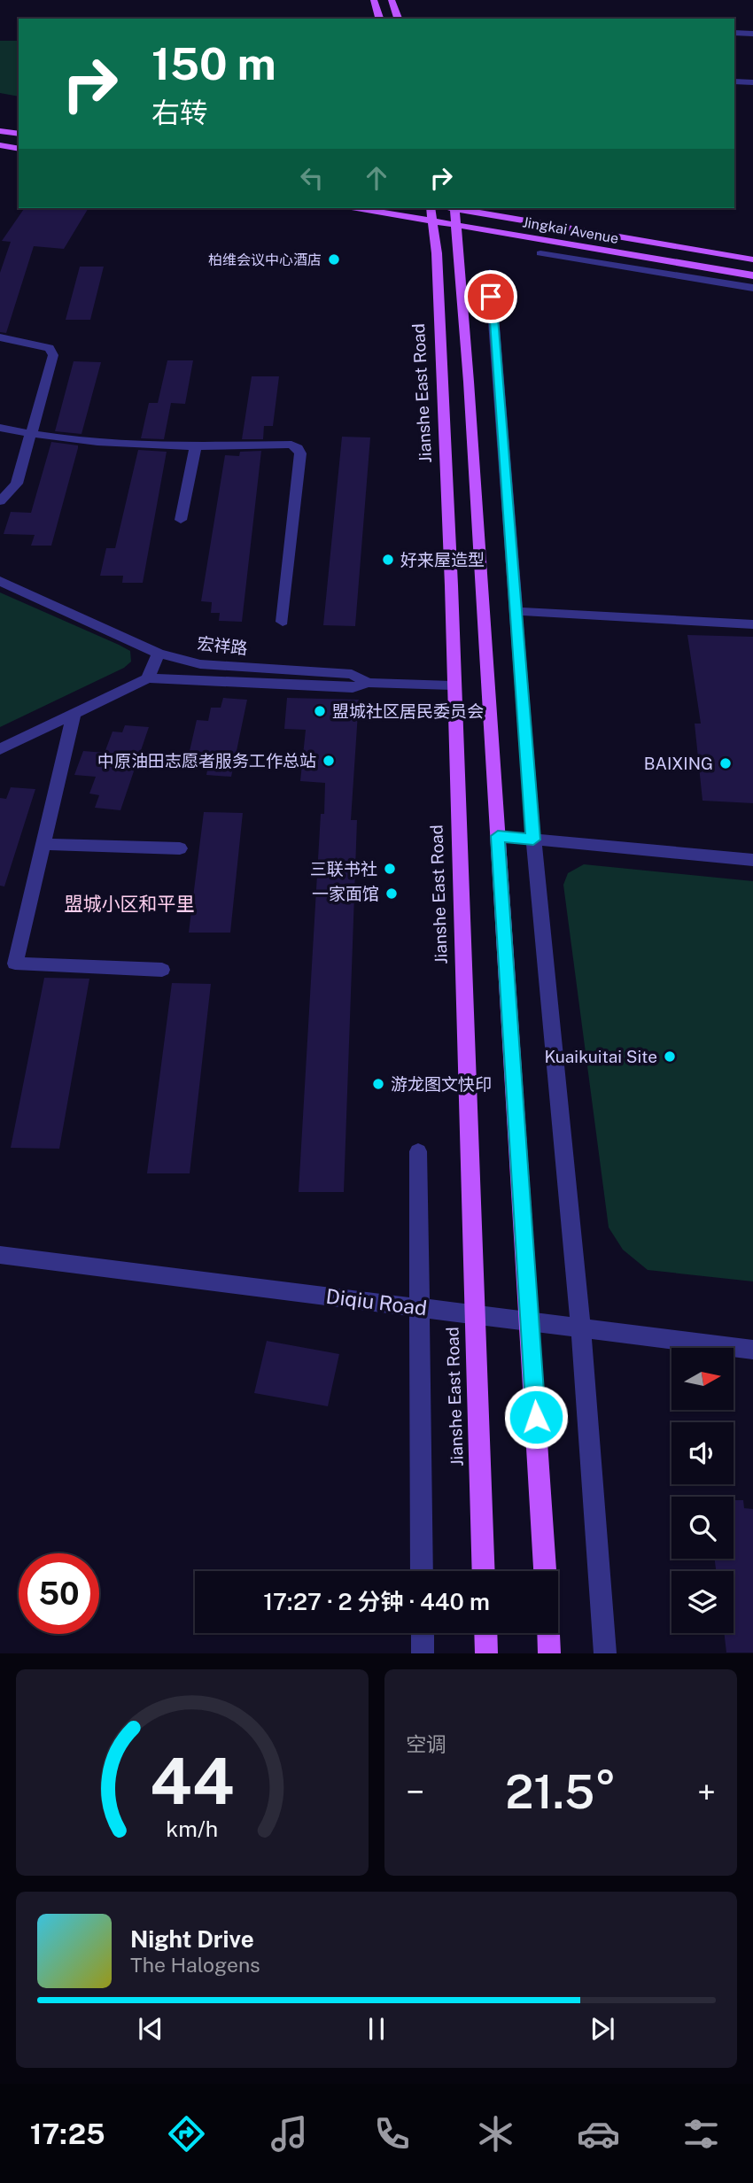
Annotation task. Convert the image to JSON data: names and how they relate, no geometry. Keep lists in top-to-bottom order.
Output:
{
  "streets": {
    "main road": ["Jingkai Avenue", "Jianshe East Road"],
    "street": ["宏祥路", "Diqiu Road"]
  },
  "crossings": [
    ["Jingkai Avenue", "Jianshe East Road"],
    ["Jianshe East Road", "宏祥路"],
    ["Jianshe East Road", "Diqiu Road"]
  ],
  "districts": ["盟城小区和平里"],
  "places": [
    "柏维会议中心酒店",
    "好来屋造型",
    "盟城社区居民委员会",
    "中原油田志愿者服务工作总站",
    "BAIXING",
    "三联书社",
    "一家面馆",
    "Kuaikuitai Site",
    "游龙图文快印"
  ],
  "north": "right",
  "page": {
    "turn": ["150 m", "右转"],
    "limit": "50",
    "trip": "17:27 · 2 分钟 · 440 m",
    "tile": "空调",
    "heat": ["−", "21.5°", "+"],
    "song": ["Night Drive", "The Halogens"],
    "tabs": "17:25",
    "gauge": ["44", "km/h"]
  }
}
